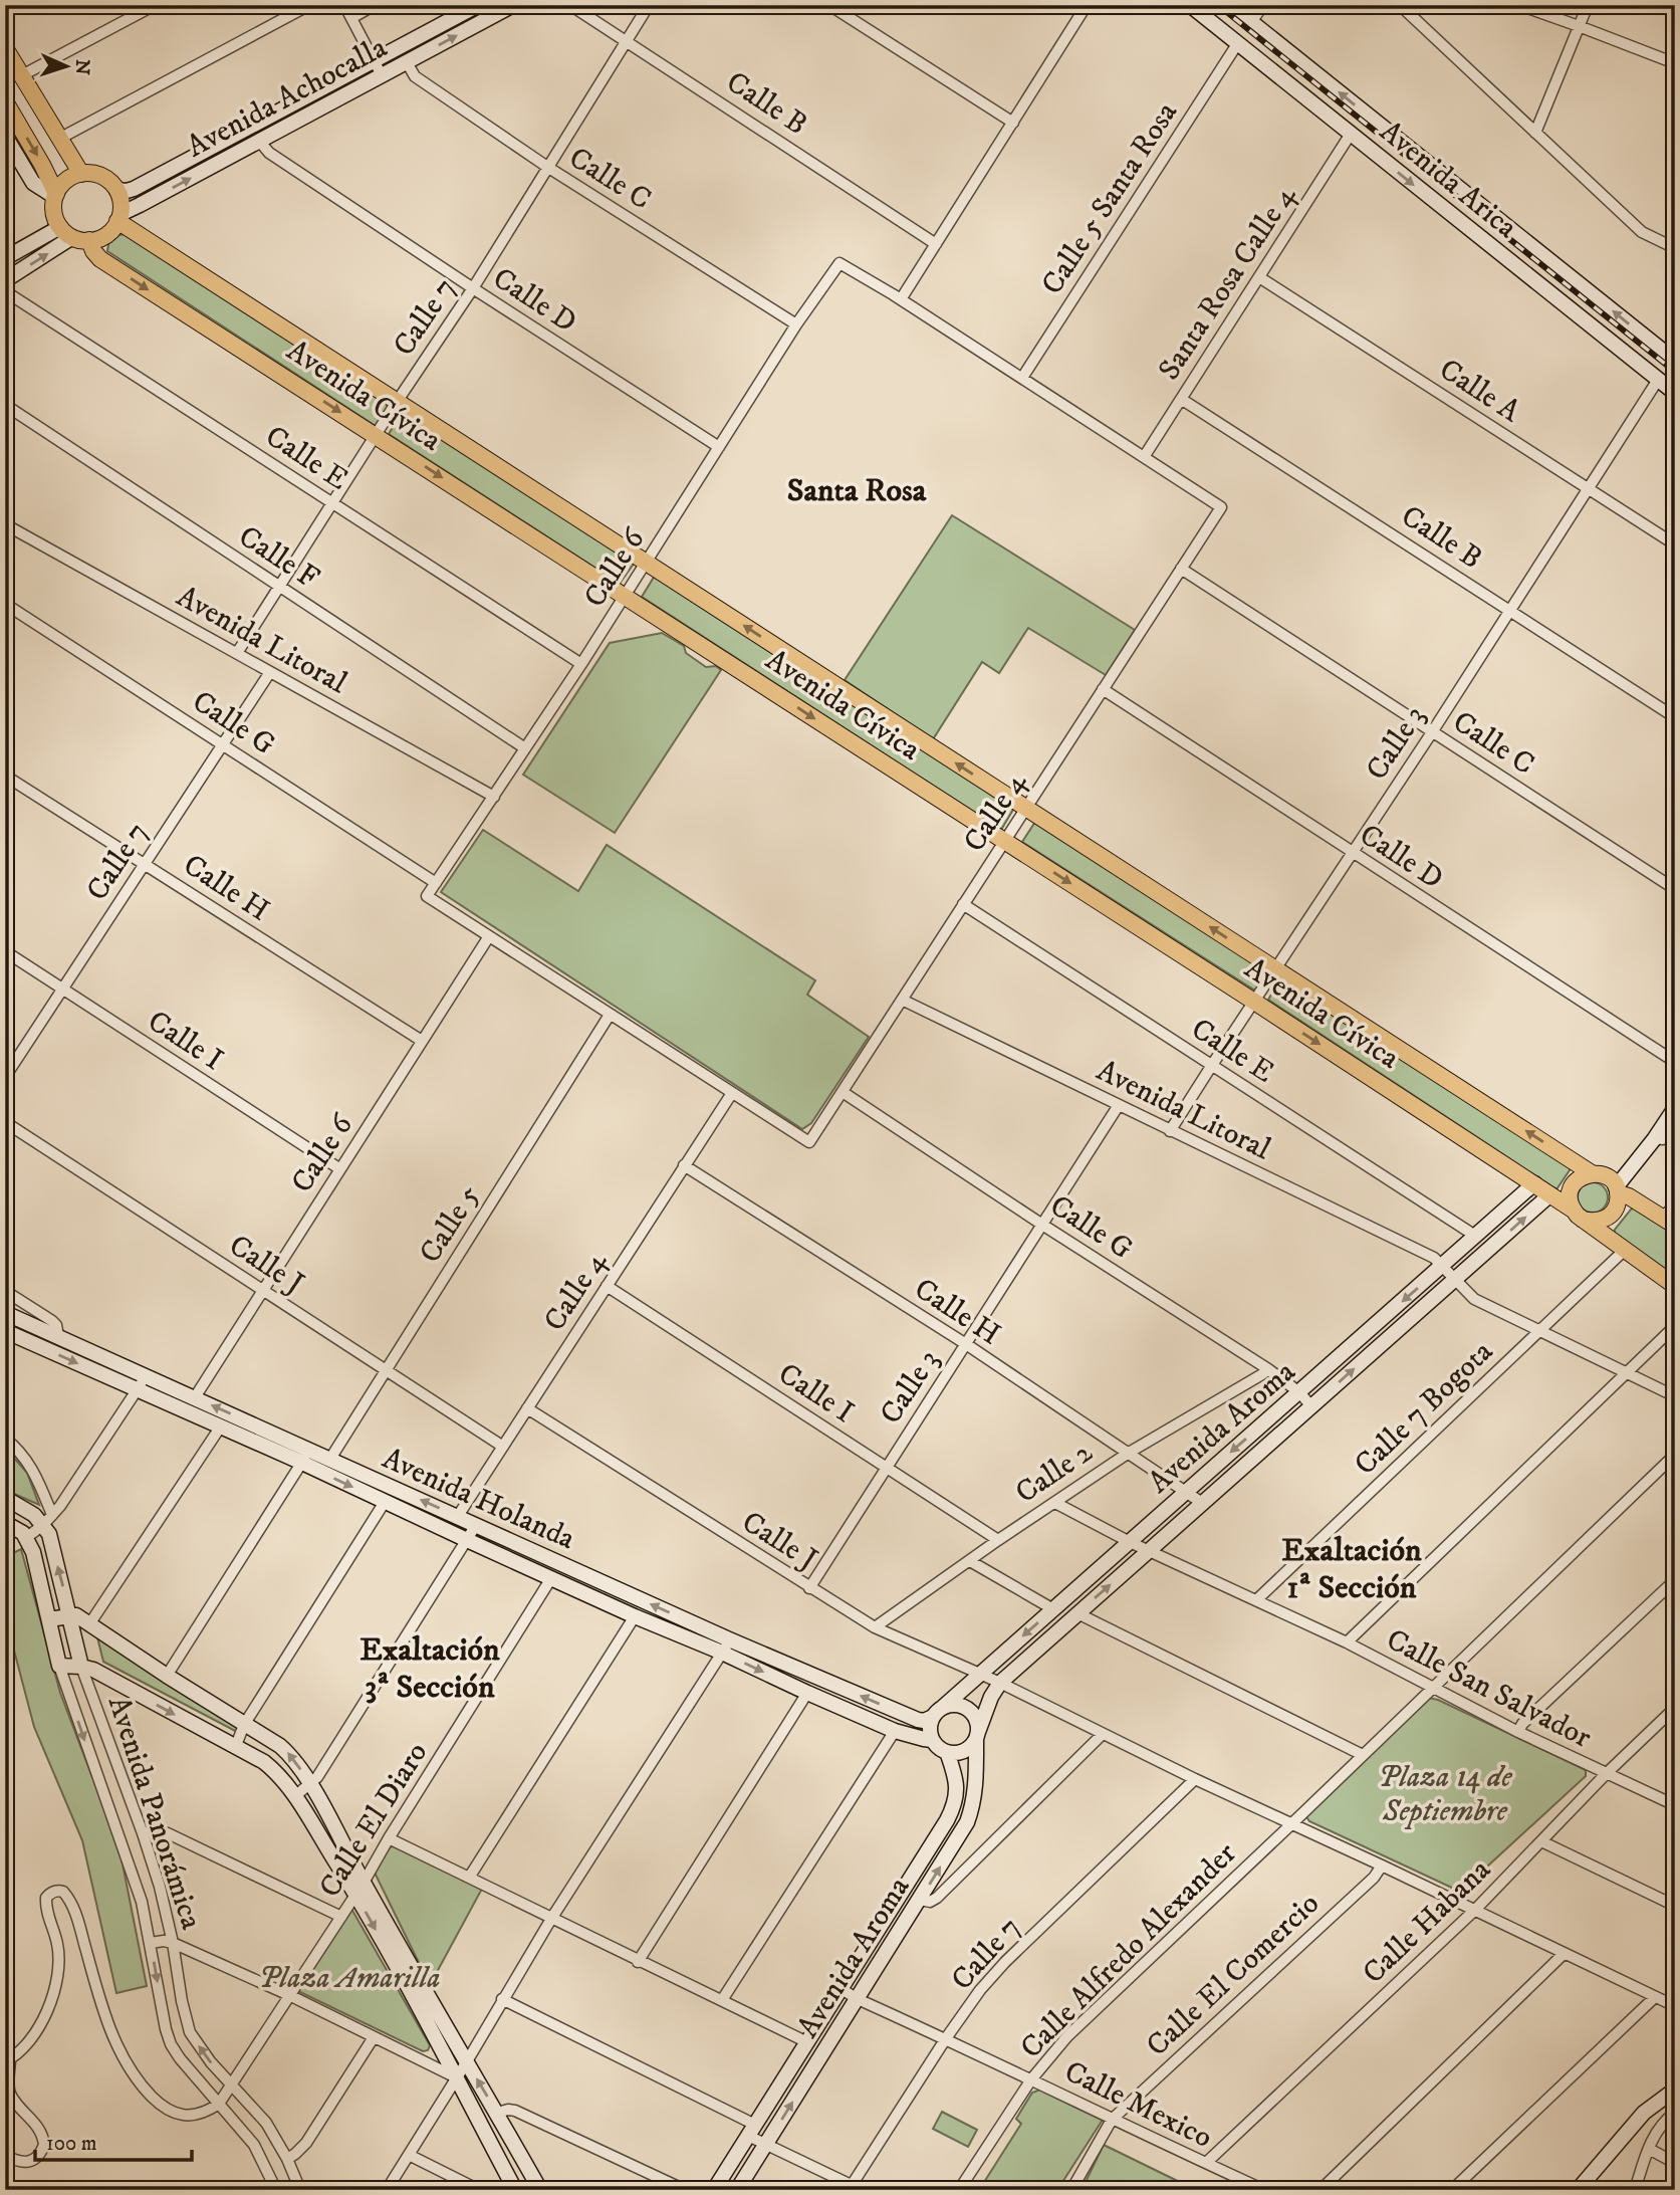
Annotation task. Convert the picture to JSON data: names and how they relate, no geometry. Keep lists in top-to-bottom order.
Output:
{
  "streets": {
    "main road": ["Avenida Cívica"],
    "street": [
      "Avenida Achocalla",
      "Calle B",
      "Calle C",
      "Avenida Arica",
      "Calle 5 Santa Rosa",
      "Santa Rosa Calle 4",
      "Calle D",
      "Calle 7",
      "Calle A",
      "Calle E",
      "Calle F",
      "Calle 6",
      "Avenida Litoral",
      "Calle G",
      "Calle 3",
      "Calle 4",
      "Calle H",
      "Calle I",
      "Calle 5",
      "Calle J",
      "Calle 7 Bogota",
      "Avenida Aroma",
      "Calle 2",
      "Avenida Holanda",
      "Calle San Salvador",
      "Avenida Panorámica",
      "Calle El Diaro",
      "Calle Habana",
      "Calle Alfredo Alexander",
      "Calle El Comercio",
      "Calle Mexico"
    ]
  },
  "crossings": [
    ["Avenida Achocalla", "Calle C"],
    ["Avenida Achocalla", "Calle D"],
    ["Avenida Achocalla", "Avenida Cívica"],
    ["Calle B", "Santa Rosa Calle 4"],
    ["Calle B", "Calle 7"],
    ["Calle B", "Calle 3"],
    ["Calle C", "Calle 7"],
    ["Calle C", "Calle 6"],
    ["Calle C", "Calle 3"],
    ["Calle C", "Calle 4"],
    ["Avenida Arica", "Calle 5 Santa Rosa"],
    ["Avenida Arica", "Santa Rosa Calle 4"],
    ["Avenida Arica", "Calle 3"],
    ["Santa Rosa Calle 4", "Calle A"],
    ["Santa Rosa Calle 4", "Calle 4"],
    ["Calle D", "Calle 7"],
    ["Calle D", "Calle 6"],
    ["Calle D", "Calle 3"],
    ["Calle D", "Calle 4"],
    ["Calle 7", "Avenida Cívica"],
    ["Calle 7", "Calle E"],
    ["Calle 7", "Calle F"],
    ["Calle 7", "Avenida Litoral"],
    ["Calle 7", "Calle G"],
    ["Calle 7", "Calle H"],
    ["Calle 7", "Calle I"],
    ["Calle 7", "Calle J"],
    ["Calle 7", "Calle Mexico"],
    ["Calle A", "Calle 3"],
    ["Avenida Cívica", "Calle 6"],
    ["Avenida Cívica", "Calle 3"],
    ["Avenida Cívica", "Calle 4"],
    ["Avenida Cívica", "Calle 7 Bogota"],
    ["Avenida Cívica", "Avenida Aroma"],
    ["Calle E", "Calle 6"],
    ["Calle E", "Calle 3"],
    ["Calle E", "Calle 4"],
    ["Calle E", "Avenida Aroma"],
    ["Calle F", "Calle 6"],
    ["Calle 6", "Avenida Litoral"],
    ["Calle 6", "Calle G"],
    ["Calle 6", "Calle H"],
    ["Calle 6", "Calle I"],
    ["Calle 6", "Calle J"],
    ["Calle 6", "Avenida Holanda"],
    ["Avenida Litoral", "Calle 3"],
    ["Avenida Litoral", "Calle 4"],
    ["Avenida Litoral", "Calle 7 Bogota"],
    ["Avenida Litoral", "Avenida Aroma"],
    ["Calle G", "Calle 3"],
    ["Calle G", "Calle 4"],
    ["Calle G", "Avenida Aroma"],
    ["Calle G", "Calle 2"],
    ["Calle 3", "Calle H"],
    ["Calle 3", "Calle I"],
    ["Calle 3", "Calle J"],
    ["Calle 4", "Calle H"],
    ["Calle 4", "Calle I"],
    ["Calle 4", "Calle J"],
    ["Calle 4", "Avenida Holanda"],
    ["Calle H", "Avenida Aroma"],
    ["Calle H", "Calle 2"],
    ["Calle I", "Calle 2"],
    ["Calle 5", "Calle J"],
    ["Calle 5", "Avenida Holanda"],
    ["Calle J", "Avenida Aroma"],
    ["Calle J", "Calle 2"],
    ["Calle J", "Calle Habana"],
    ["Calle J", "Calle Alfredo Alexander"],
    ["Calle J", "Calle El Comercio"],
    ["Calle 7 Bogota", "Calle San Salvador"],
    ["Avenida Aroma", "Avenida Holanda"],
    ["Avenida Aroma", "Calle San Salvador"],
    ["Avenida Aroma", "Calle Mexico"],
    ["Calle 2", "Calle San Salvador"],
    ["Avenida Holanda", "Calle El Diaro"],
    ["Calle San Salvador", "Calle Habana"],
    ["Calle San Salvador", "Calle Alfredo Alexander"],
    ["Avenida Panorámica", "Calle El Diaro"],
    ["Calle Habana", "Calle Mexico"],
    ["Calle Alfredo Alexander", "Calle Mexico"],
    ["Calle El Comercio", "Calle Mexico"]
  ],
  "districts": ["Santa Rosa", "Exaltación 1ª Sección", "Exaltación 3ª Sección"],
  "parks": ["Plaza 14 de Septiembre", "Plaza Amarilla"],
  "scale_bar": "100 m",
  "north": "right"
}
